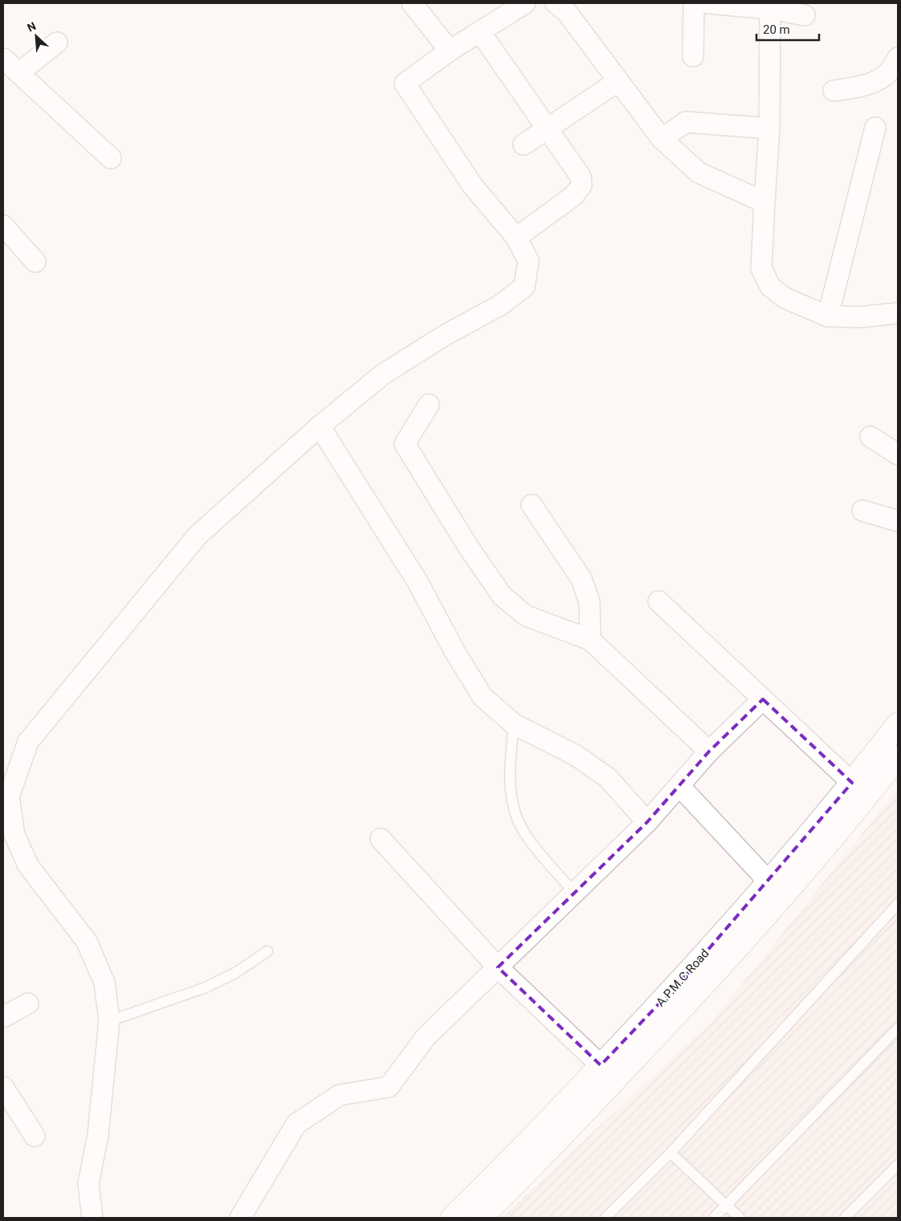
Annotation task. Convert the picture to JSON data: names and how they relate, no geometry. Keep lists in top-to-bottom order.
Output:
{
  "streets": {
    "street": ["A.P.M.C Road"]
  },
  "scale_bar": "20 m",
  "north": "top left"
}
